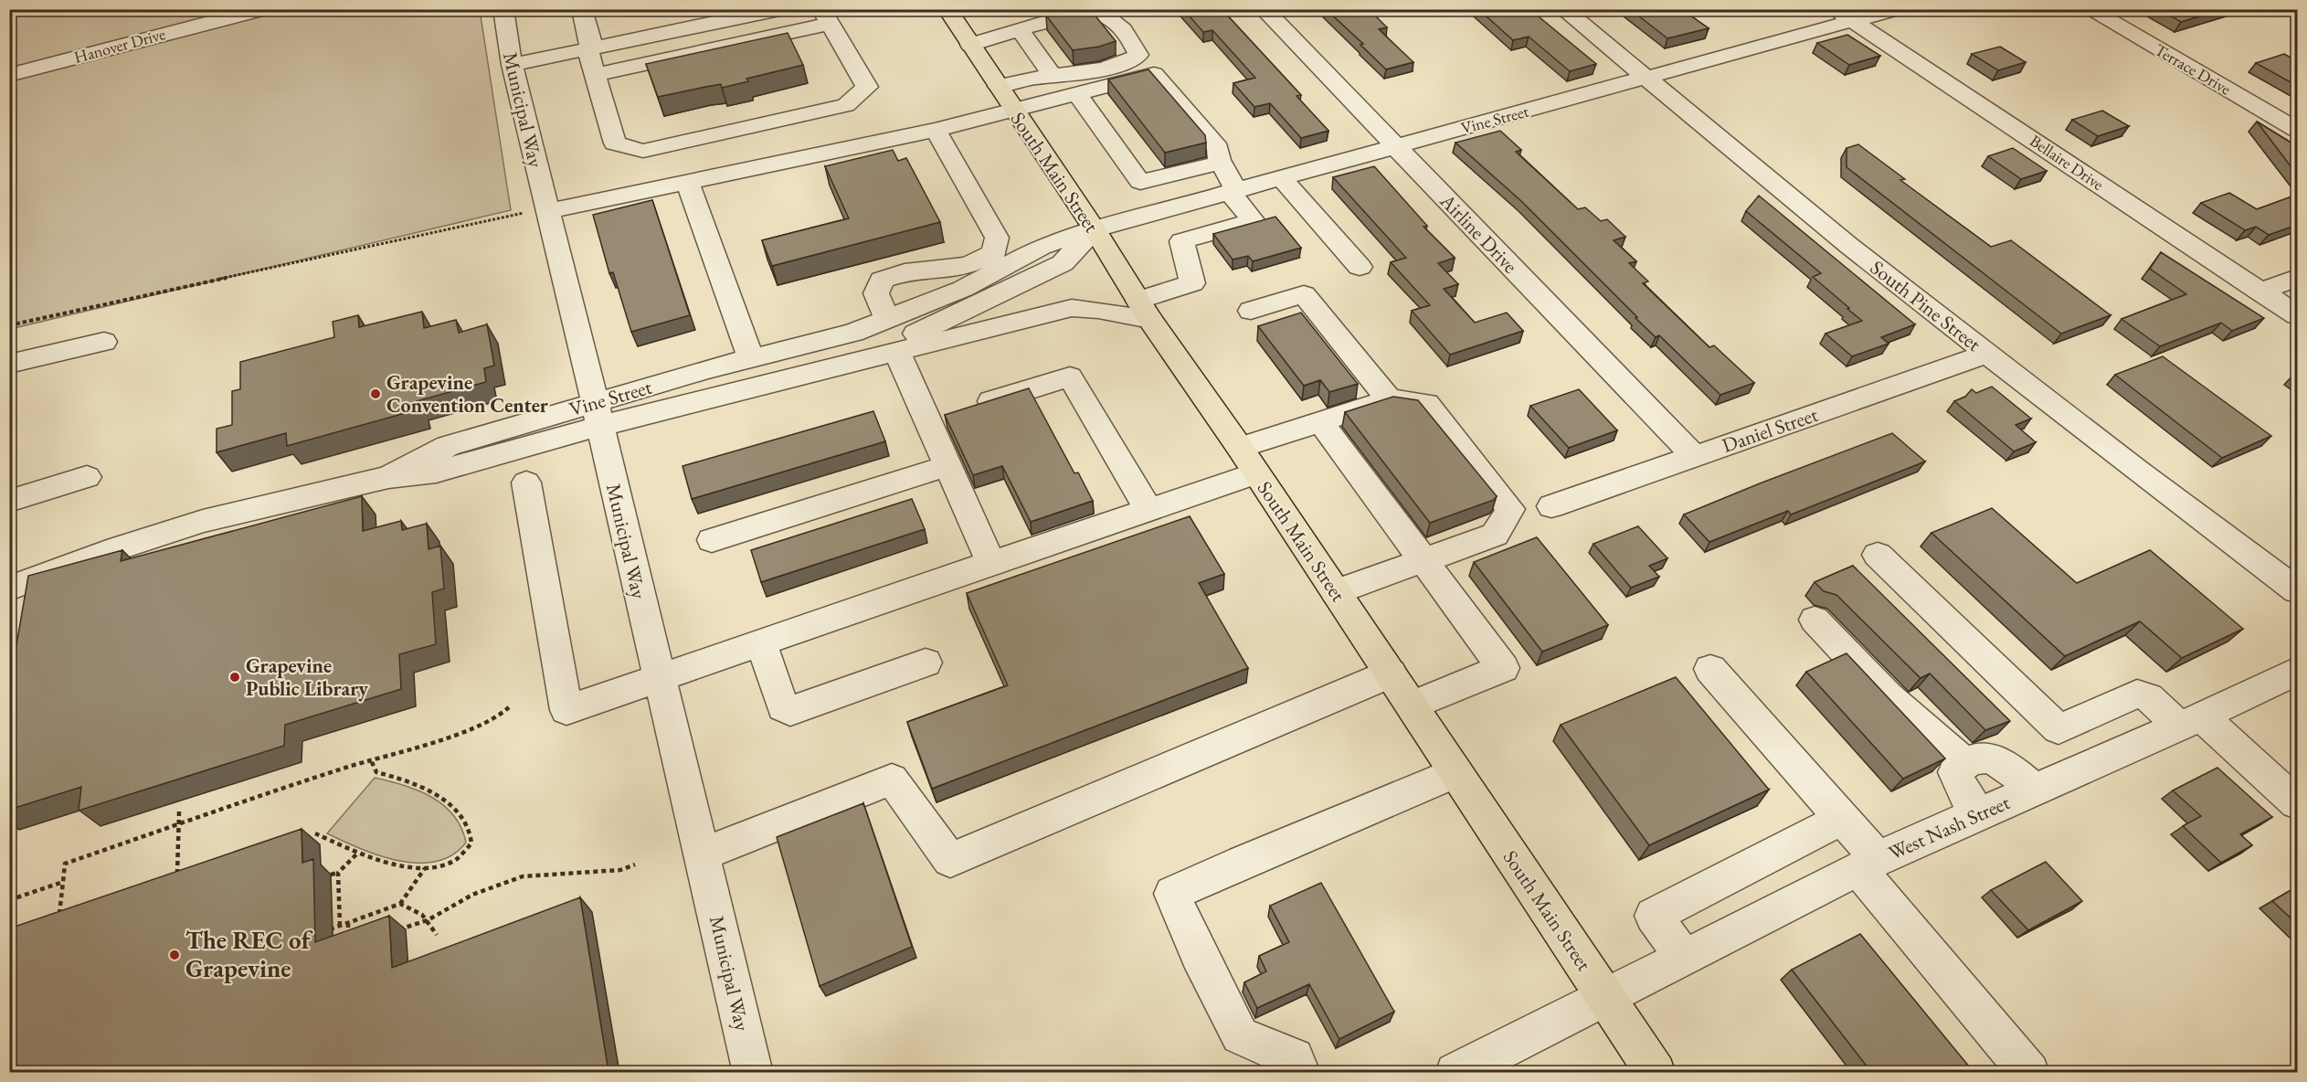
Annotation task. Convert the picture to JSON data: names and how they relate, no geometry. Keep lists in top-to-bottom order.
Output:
{
  "streets": {
    "main road": ["South Main Street"],
    "street": [
      "Hanover Drive",
      "Terrace Drive",
      "Municipal Way",
      "Vine Street",
      "Bellaire Drive",
      "Airline Drive",
      "South Pine Street",
      "Daniel Street",
      "West Nash Street"
    ]
  },
  "crossings": [
    ["Municipal Way", "Vine Street"],
    ["Vine Street", "Bellaire Drive"],
    ["Vine Street", "South Main Street"],
    ["Vine Street", "Airline Drive"],
    ["Vine Street", "South Pine Street"],
    ["South Main Street", "West Nash Street"],
    ["Airline Drive", "Daniel Street"],
    ["South Pine Street", "Daniel Street"]
  ],
  "places": ["Grapevine Convention Center", "Grapevine Public Library", "The REC of Grapevine"]
}
